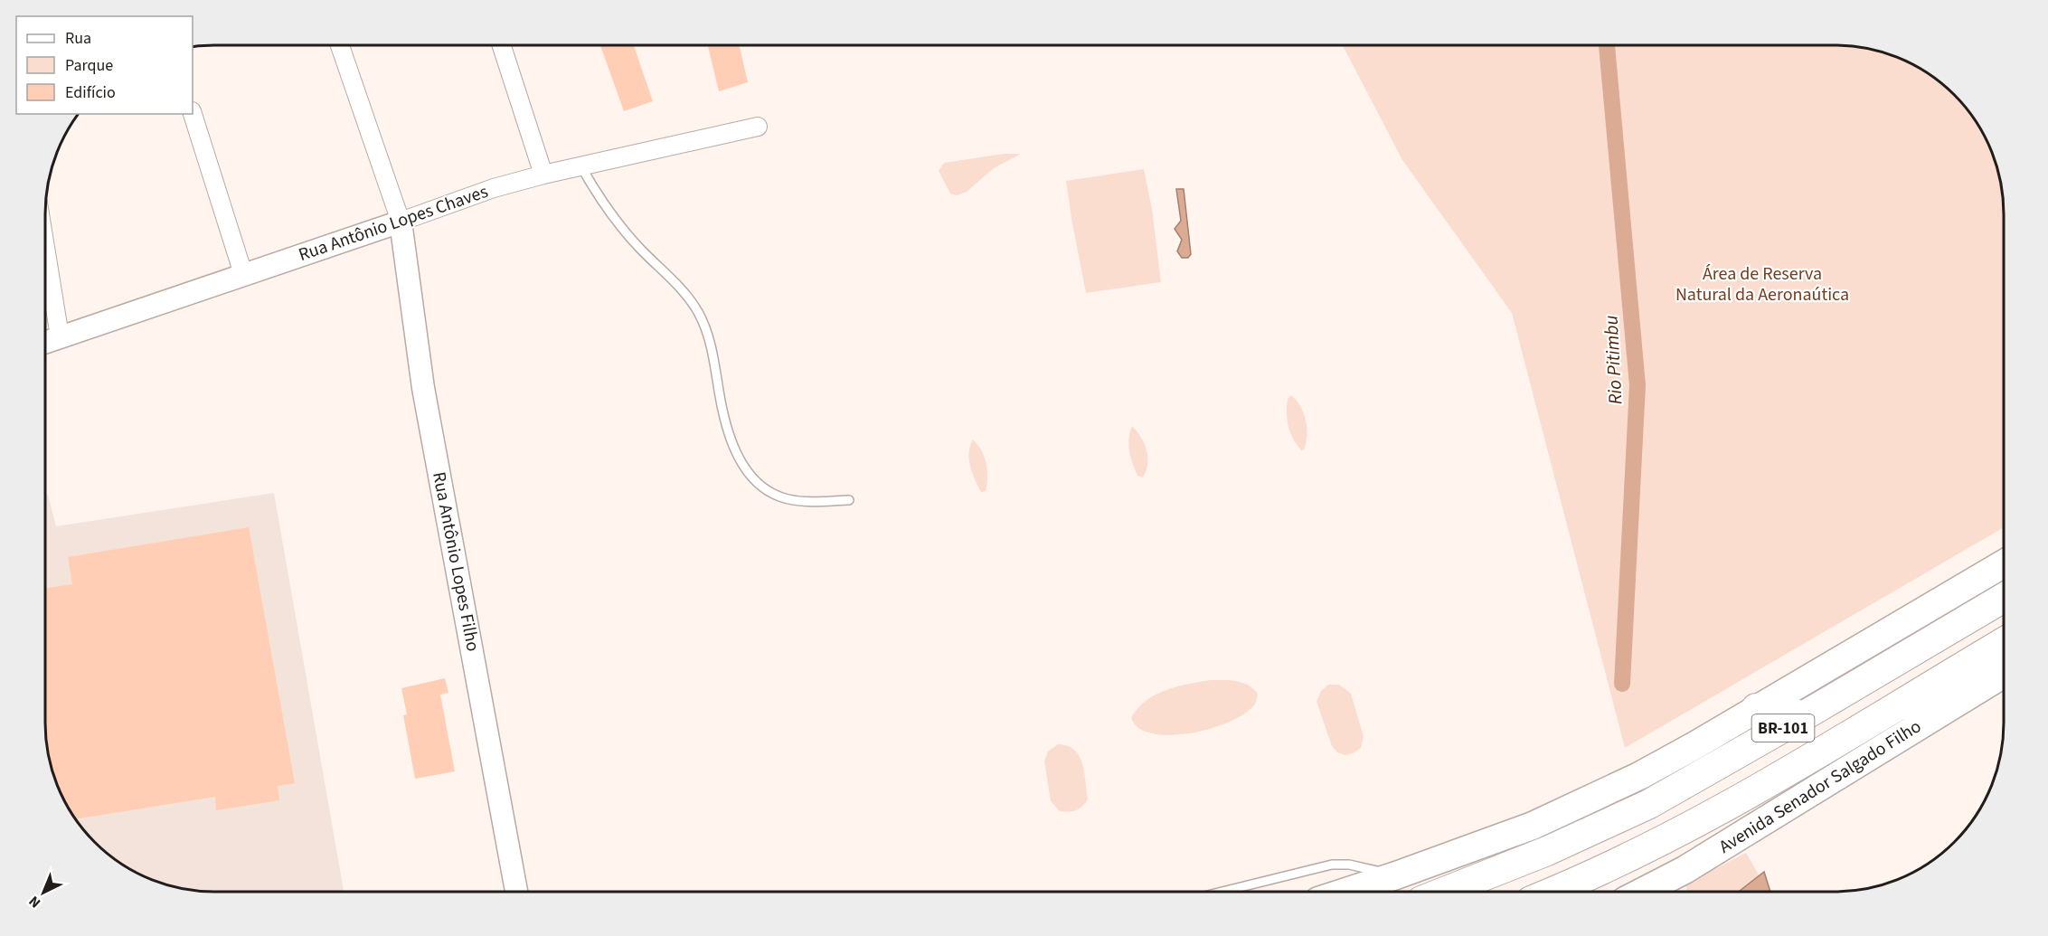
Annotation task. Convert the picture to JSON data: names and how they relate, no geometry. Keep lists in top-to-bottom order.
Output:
{
  "streets": {
    "highway": ["BR-101"],
    "main road": ["Avenida Senador Salgado Filho"],
    "street": ["Rua Antônio Lopes Chaves", "Rua Antônio Lopes Filho"]
  },
  "crossings": [
    ["Rua Antônio Lopes Chaves", "Rua Antônio Lopes Filho"]
  ],
  "water": ["Rio Pitimbu"],
  "parks": ["Área de Reserva Natural da Aeronaútica"],
  "legend": ["Rua", "Parque", "Edifício"],
  "north": "bottom left"
}
